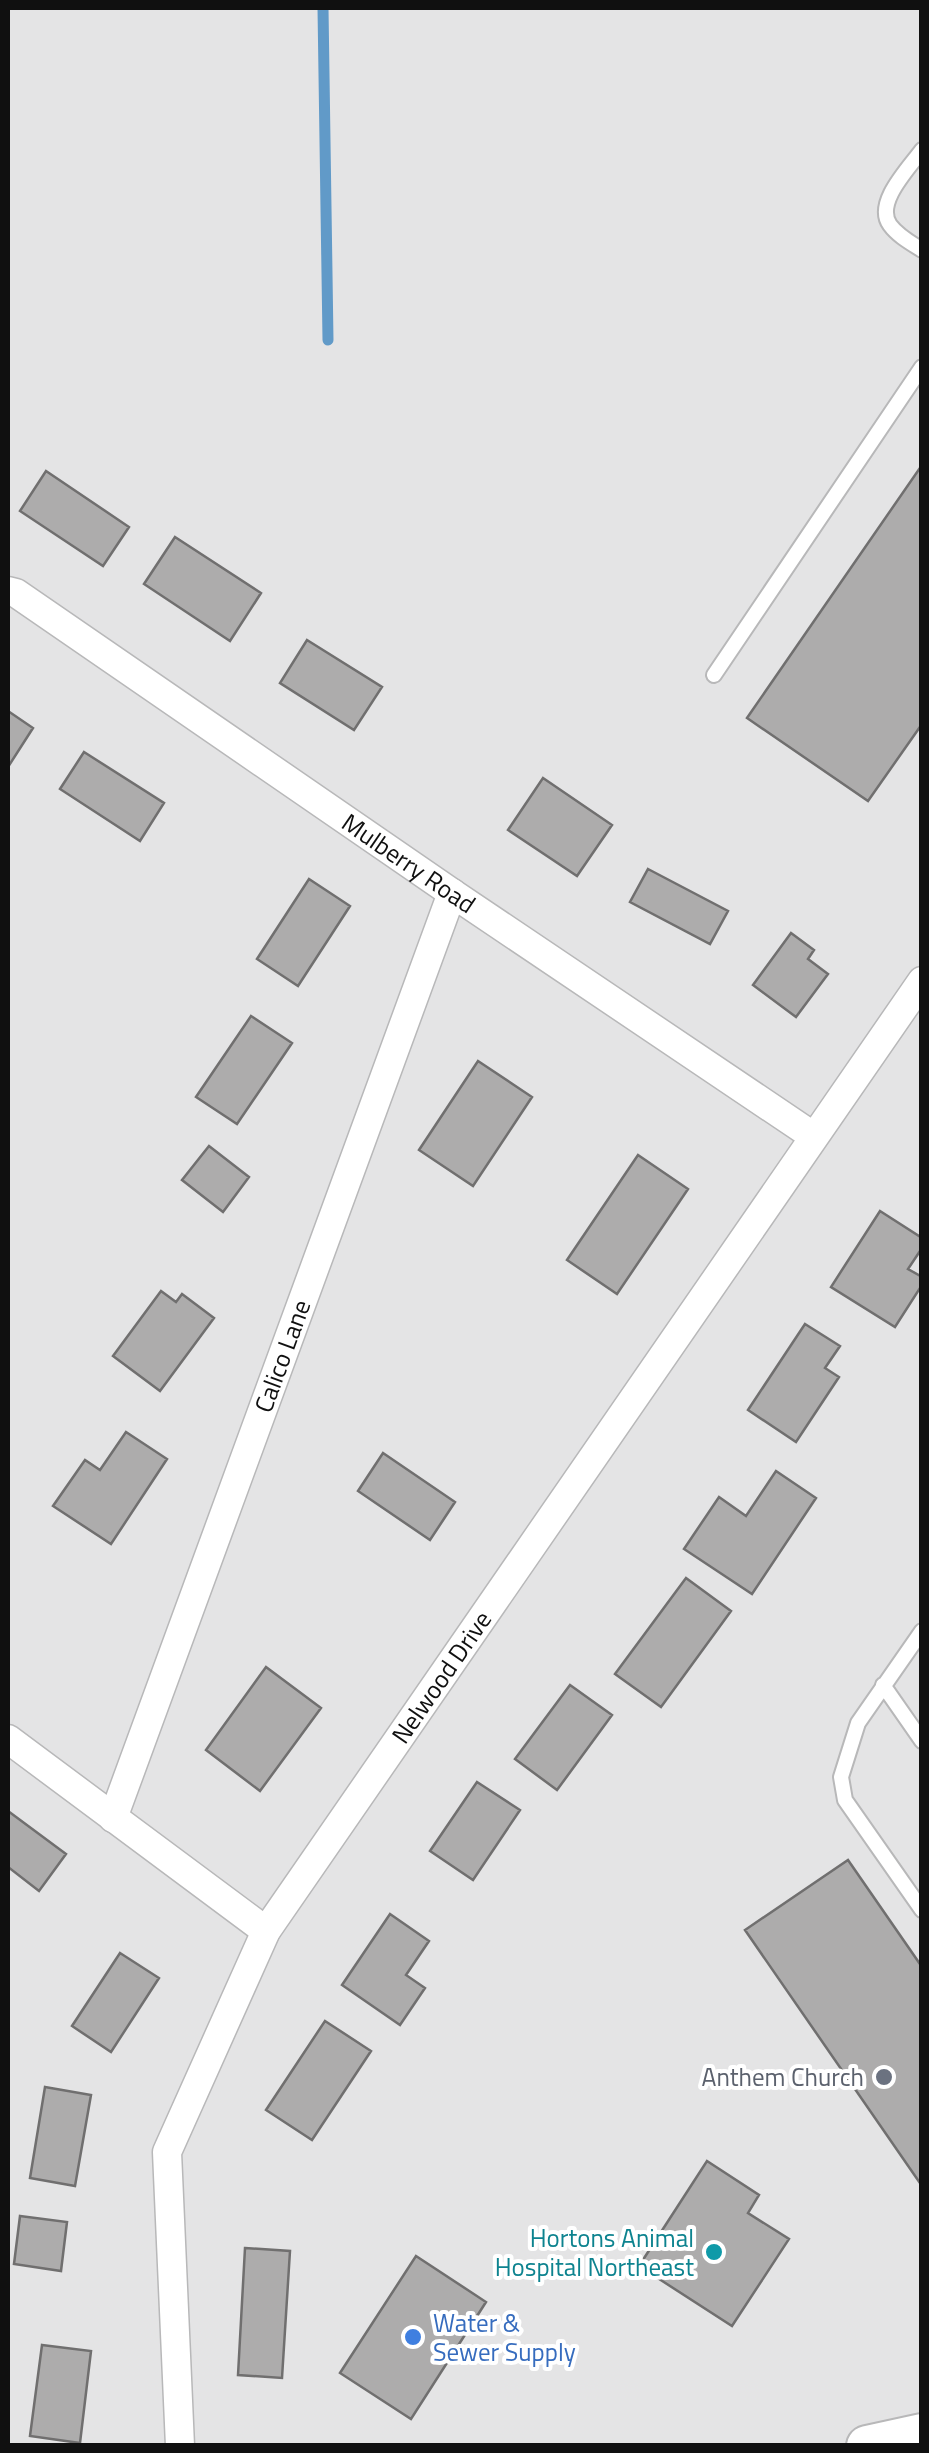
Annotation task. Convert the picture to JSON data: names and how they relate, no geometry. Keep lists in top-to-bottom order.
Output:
{
  "streets": {
    "street": ["Mulberry Road", "Calico Lane", "Nelwood Drive"]
  },
  "crossings": [
    ["Mulberry Road", "Calico Lane"],
    ["Mulberry Road", "Nelwood Drive"]
  ],
  "places": ["Anthem Church", "Hortons Animal Hospital Northeast", "Water & Sewer Supply"]
}
